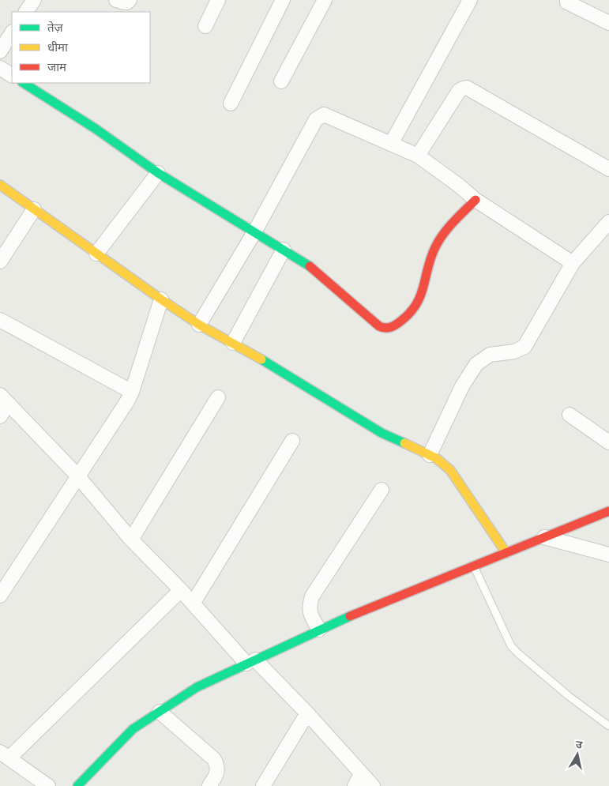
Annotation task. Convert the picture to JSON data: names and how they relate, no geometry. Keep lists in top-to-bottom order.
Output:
{
  "legend": ["तेज़", "धीमा", "जाम"],
  "north": "top"
}
